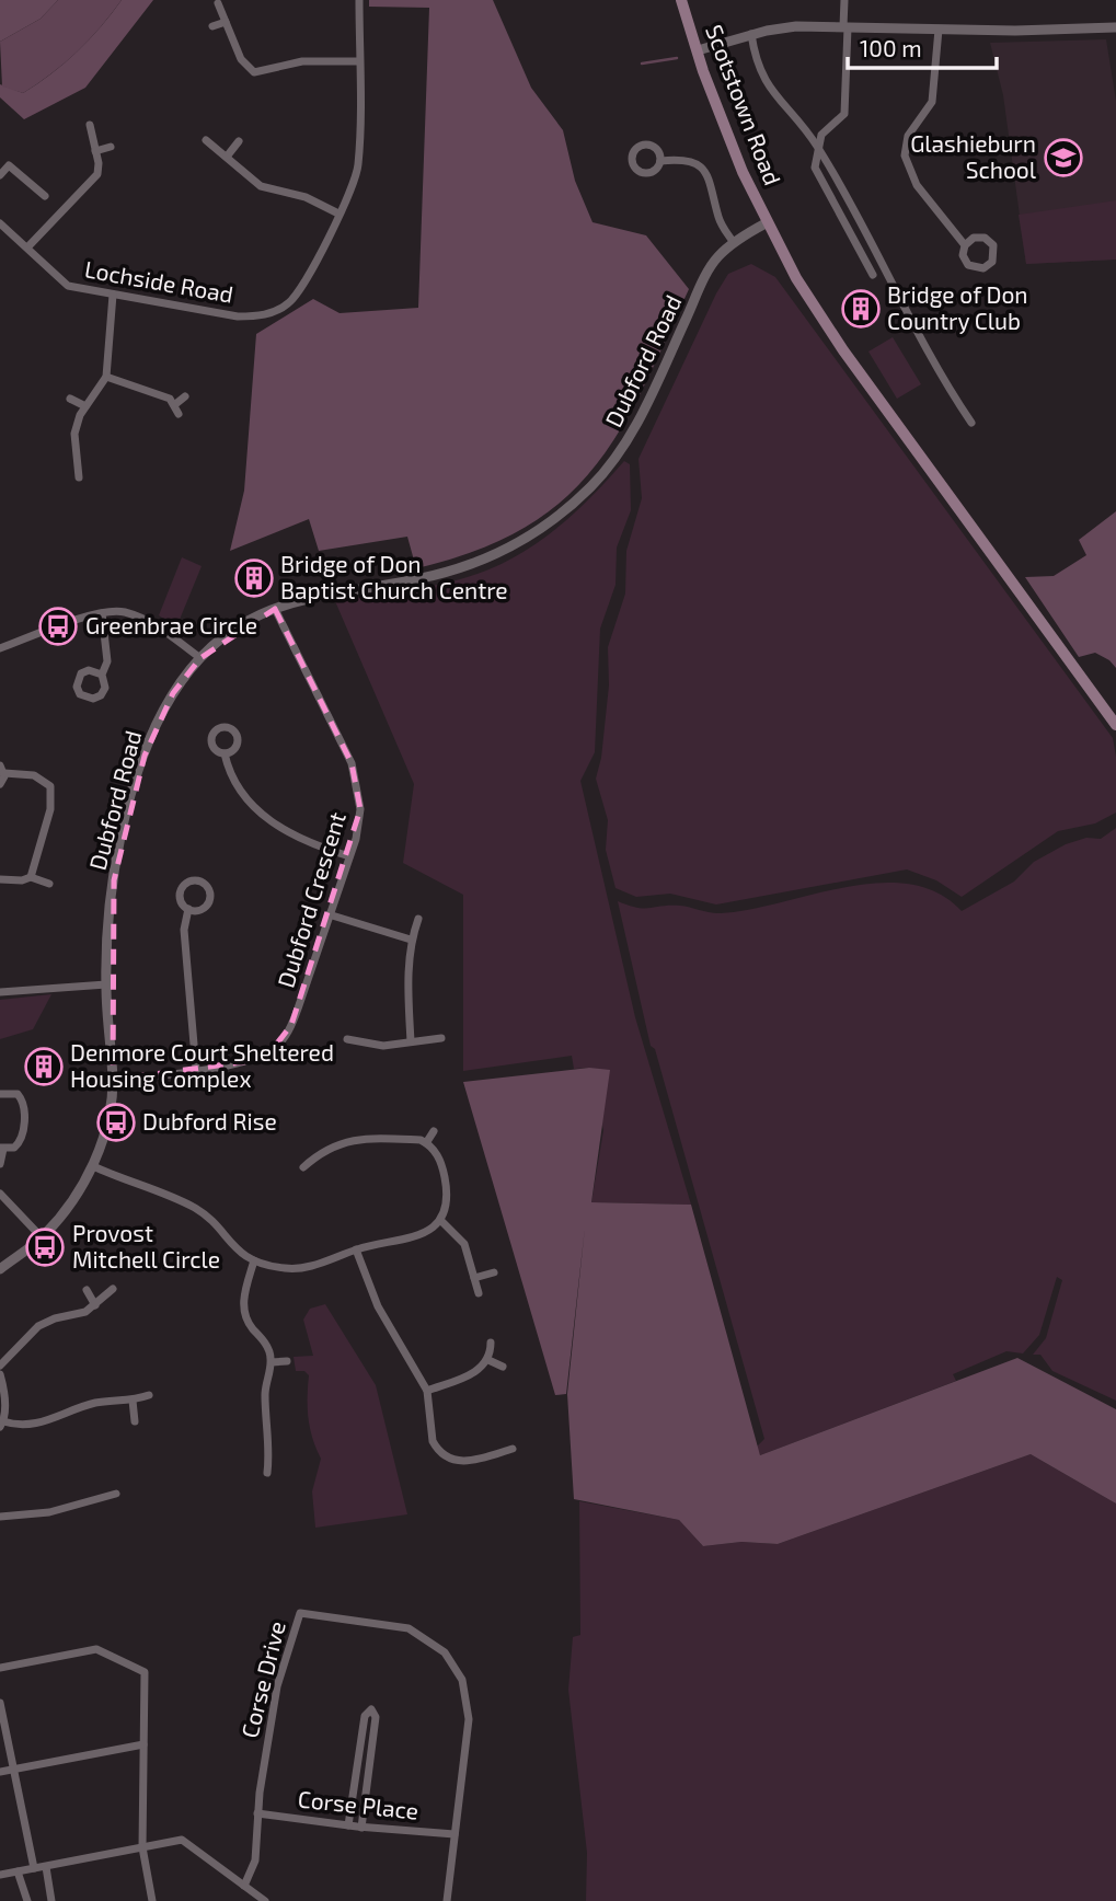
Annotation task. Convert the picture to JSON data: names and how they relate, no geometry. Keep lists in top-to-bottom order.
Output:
{
  "streets": {
    "main road": ["Scotstown Road"],
    "street": [
      "Lochside Road",
      "Dubford Road",
      "Dubford Crescent",
      "Corse Drive",
      "Corse Place"
    ]
  },
  "crossings": [
    ["Scotstown Road", "Dubford Road"],
    ["Dubford Road", "Dubford Crescent"],
    ["Corse Drive", "Corse Place"]
  ],
  "places": {
    "school or university": ["Glashieburn School"],
    "building": ["Bridge of Don Country Club", "Bridge of Don Baptist Church Centre", "Denmore Court Sheltered Housing Complex"],
    "bus stop": ["Greenbrae Circle", "Dubford Rise", "Provost Mitchell Circle"]
  },
  "scale_bar": "100 m"
}
